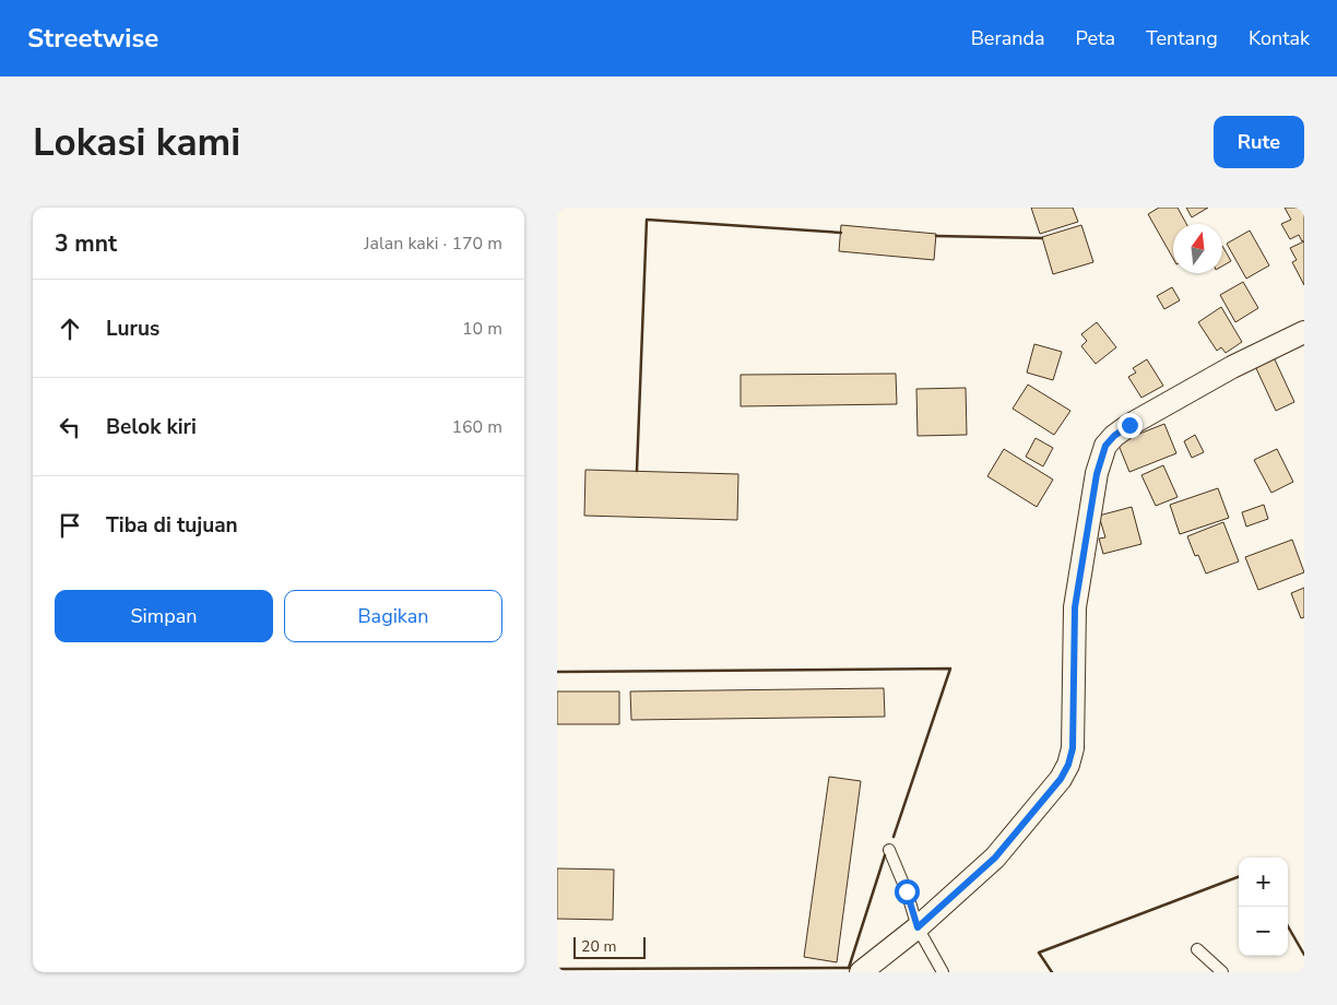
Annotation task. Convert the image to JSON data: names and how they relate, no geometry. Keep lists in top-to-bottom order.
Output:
{
  "scale_bar": "20 m",
  "north": "top",
  "page": {
    "header": "Streetwise",
    "nav": [
      "Beranda",
      "Peta",
      "Tentang",
      "Kontak"
    ],
    "buttons": [
      "Rute",
      ["Simpan", "Bagikan"]
    ],
    "title": "Lokasi kami",
    "heading": ["3 mnt", "Jalan kaki · 170 m"],
    "list": [
      ["Lurus", "10 m"],
      ["Belok kiri", "160 m"],
      "Tiba di tujuan"
    ],
    "map_buttons": ["+", "−"],
    "scale": "20 m"
  }
}
